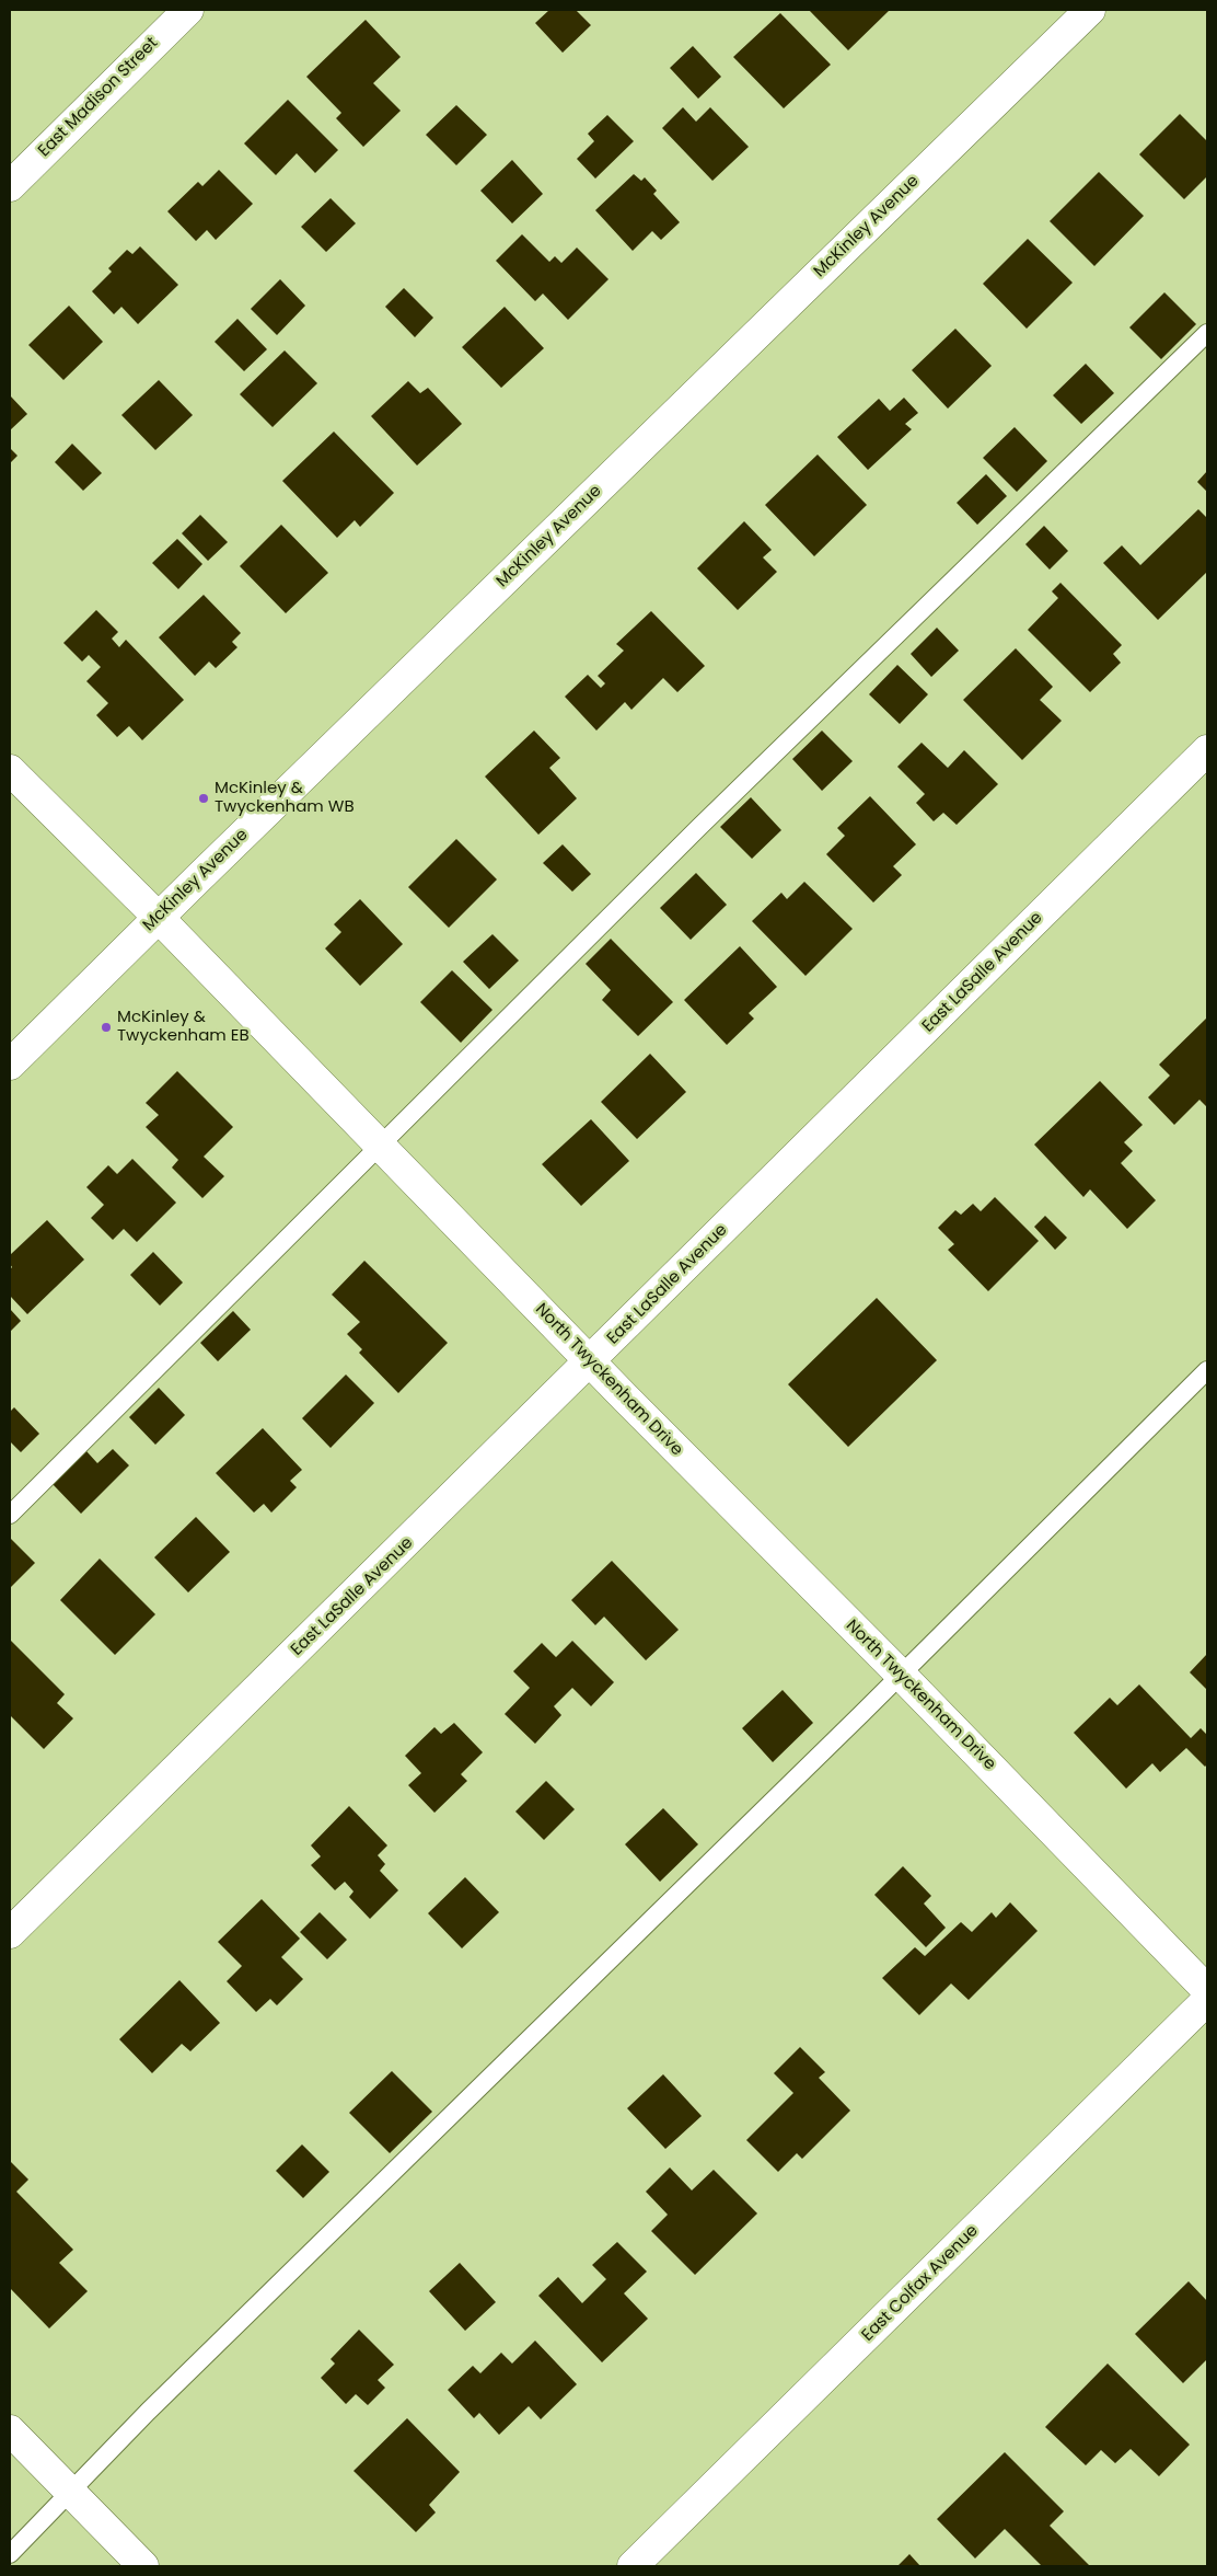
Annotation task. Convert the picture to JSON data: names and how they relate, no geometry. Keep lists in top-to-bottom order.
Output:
{
  "streets": {
    "street": [
      "East Madison Street",
      "McKinley Avenue",
      "East LaSalle Avenue",
      "North Twyckenham Drive",
      "East Colfax Avenue"
    ]
  },
  "crossings": [
    ["McKinley Avenue", "North Twyckenham Drive"],
    ["East LaSalle Avenue", "North Twyckenham Drive"]
  ],
  "places": ["McKinley & Twyckenham WB", "McKinley & Twyckenham EB"]
}
